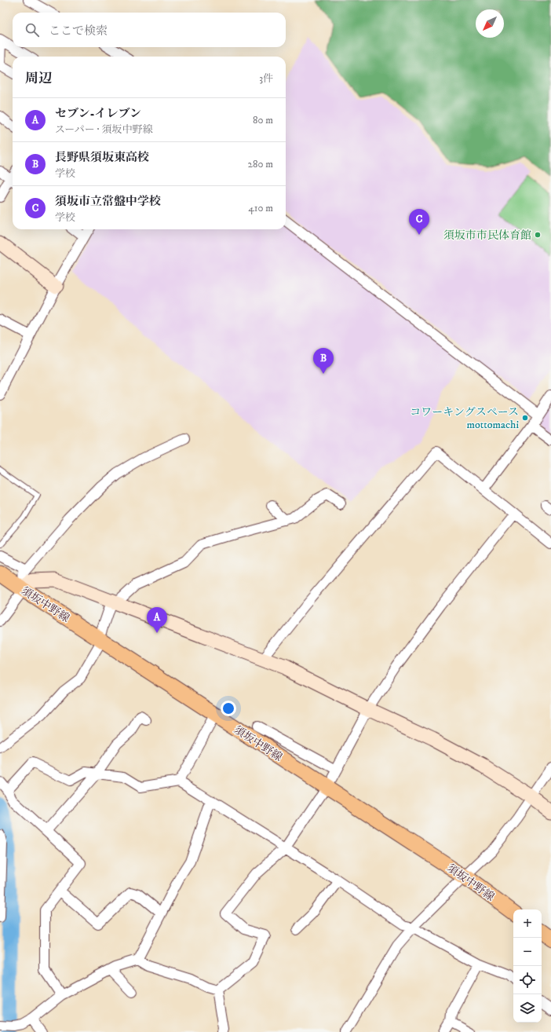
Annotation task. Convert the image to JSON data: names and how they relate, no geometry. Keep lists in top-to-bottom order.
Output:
{
  "streets": {
    "main road": ["須坂中野線"]
  },
  "places": ["須坂市市民体育館", "コワーキングスペース mottomachi"],
  "north": "bottom left",
  "page": {
    "search": "ここで検索",
    "heading": ["周辺", "3件"],
    "list": [
      {
        "mark": "A",
        "name": "セブン-イレブン",
        "note": "スーパー · 須坂中野線",
        "value": "80 m"
      },
      {
        "mark": "B",
        "name": "長野県須坂東高校",
        "note": "学校",
        "value": "280 m"
      },
      {
        "mark": "C",
        "name": "須坂市立常盤中学校",
        "note": "学校",
        "value": "410 m"
      }
    ],
    "pins": ["C", "B", "A"],
    "map_buttons": ["+", "−"]
  }
}
